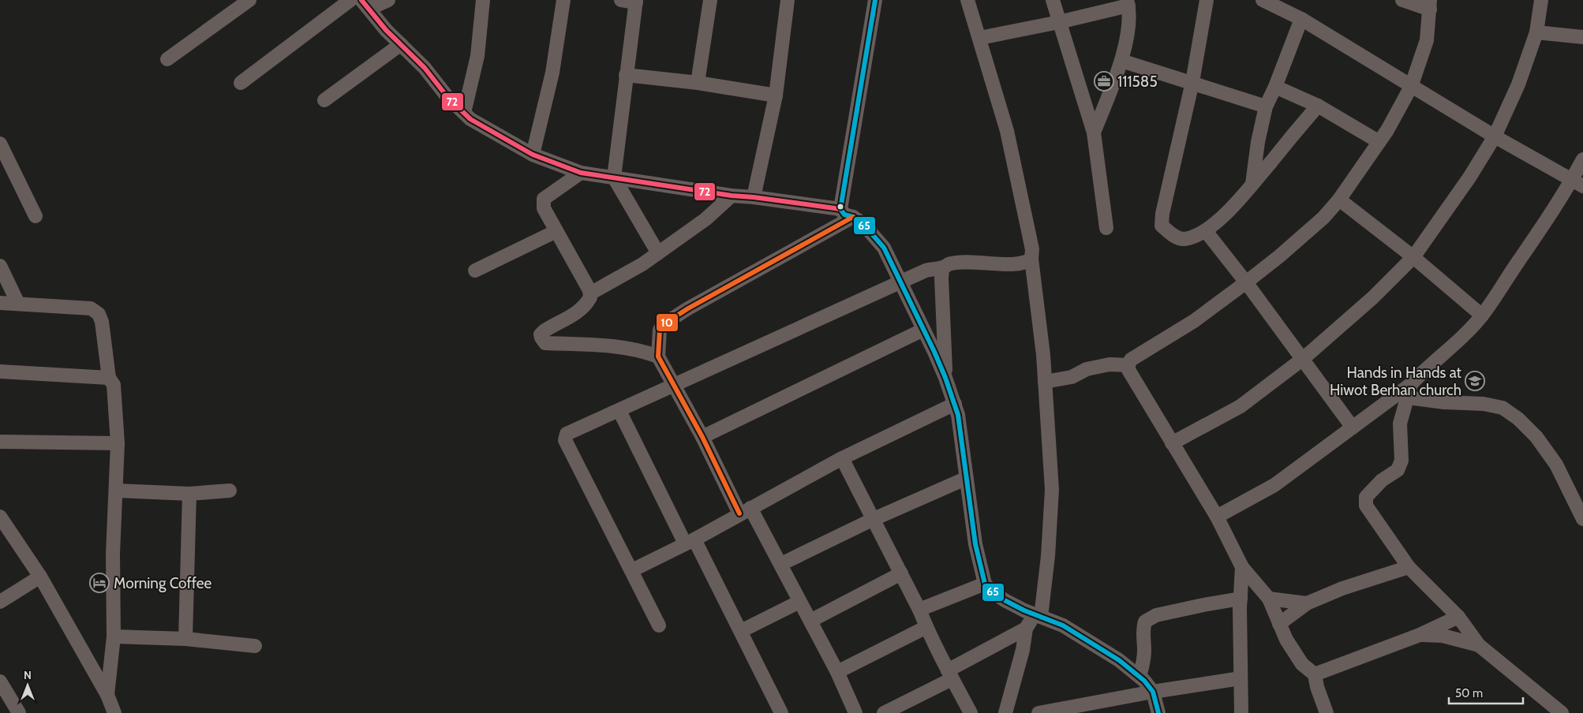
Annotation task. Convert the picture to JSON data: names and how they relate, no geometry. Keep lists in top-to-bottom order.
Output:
{
  "places": {
    "office": ["111585"],
    "school or university": ["Hands in Hands at Hiwot Berhan church"],
    "hotel": ["Morning Coffee"]
  },
  "lines": ["transit line 72", "transit line 65", "transit line 10"],
  "scale_bar": "50 m",
  "north": "top"
}
